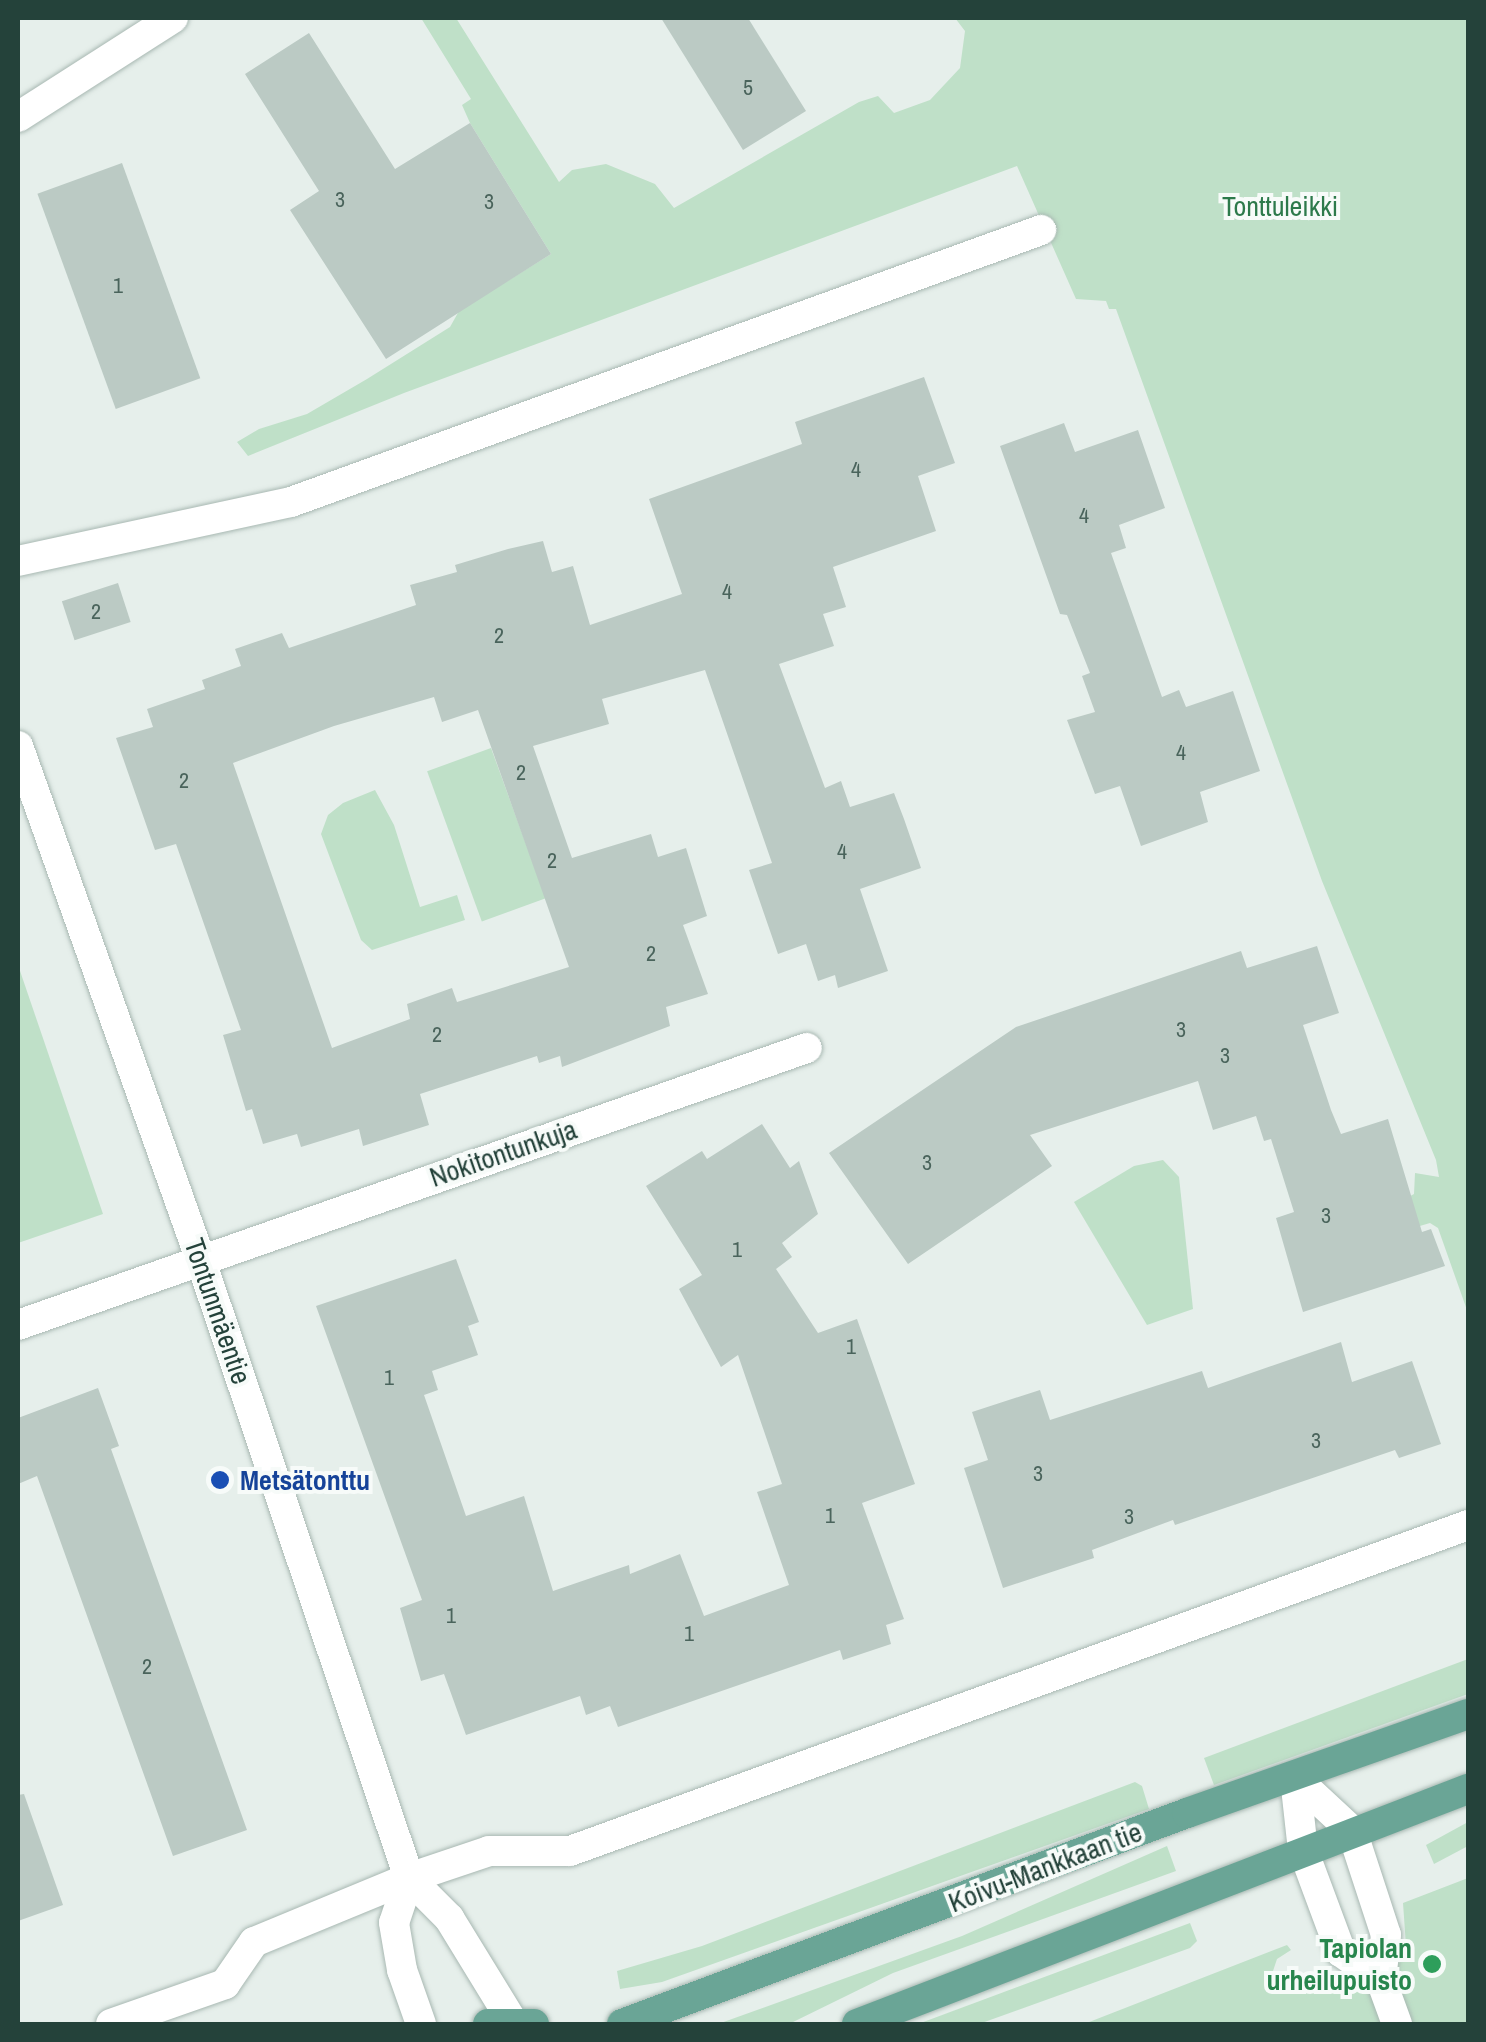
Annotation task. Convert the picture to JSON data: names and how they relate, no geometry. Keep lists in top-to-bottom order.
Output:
{
  "streets": {
    "main road": ["Koivu-Mankkaan tie"],
    "street": ["Nokitontunkuja", "Tontunmäentie"]
  },
  "crossings": [
    ["Nokitontunkuja", "Tontunmäentie"]
  ],
  "parks": ["Tonttuleikki"],
  "places": ["Metsätonttu", "Tapiolan urheilupuisto"],
  "house_numbers": [
    "5",
    "3",
    "3",
    "1",
    "4",
    "4",
    "4",
    "2",
    "2",
    "4",
    "2",
    "2",
    "4",
    "2",
    "2",
    "3",
    "2",
    "3",
    "3",
    "3",
    "1",
    "1",
    "1",
    "3",
    "3",
    "1",
    "3",
    "1",
    "1",
    "2"
  ]
}
